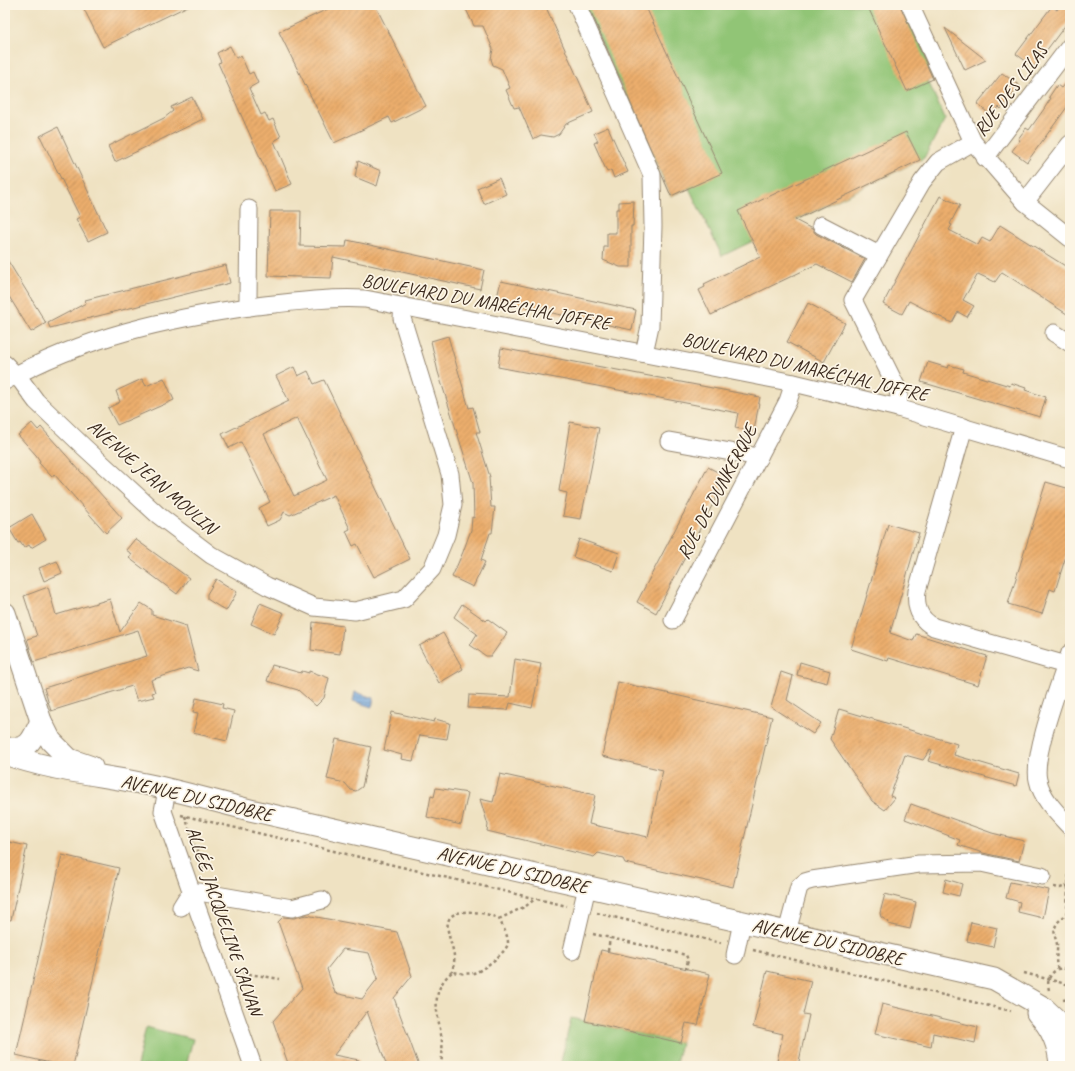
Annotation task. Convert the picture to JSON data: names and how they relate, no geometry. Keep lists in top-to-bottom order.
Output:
{
  "streets": {
    "main road": ["AVENUE DU SIDOBRE"],
    "street": [
      "RUE DES LILAS",
      "BOULEVARD DU MARÉCHAL JOFFRE",
      "AVENUE JEAN MOULIN",
      "RUE DE DUNKERQUE",
      "ALLÉE JACQUELINE SALVAN"
    ]
  },
  "crossings": [
    ["BOULEVARD DU MARÉCHAL JOFFRE", "AVENUE JEAN MOULIN"],
    ["BOULEVARD DU MARÉCHAL JOFFRE", "RUE DE DUNKERQUE"],
    ["AVENUE DU SIDOBRE", "ALLÉE JACQUELINE SALVAN"]
  ]
}
